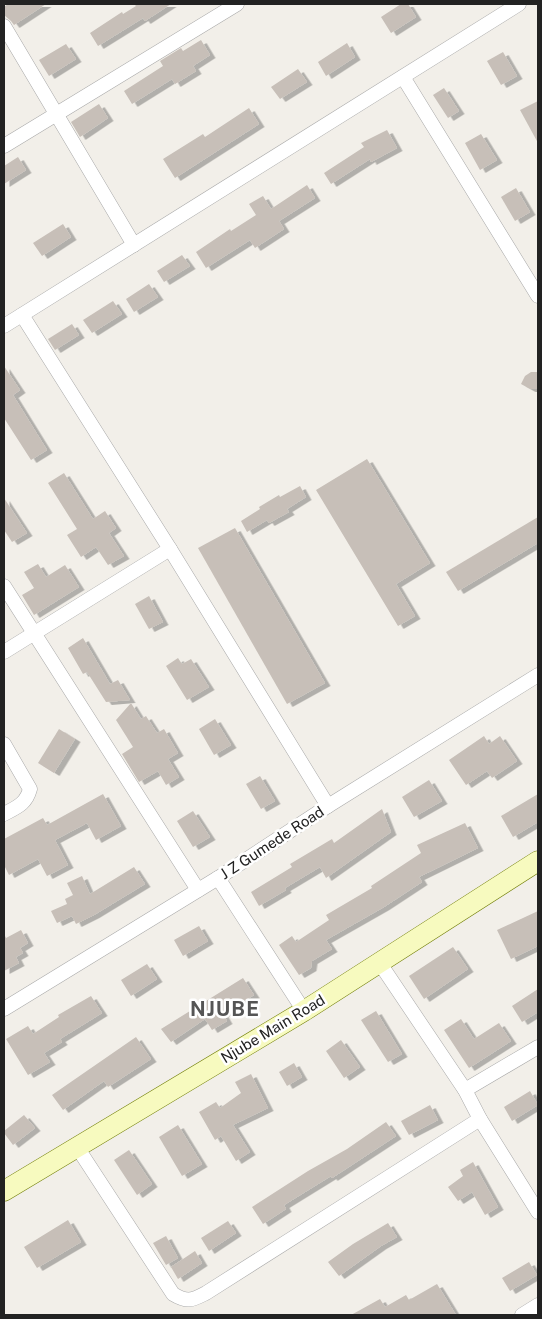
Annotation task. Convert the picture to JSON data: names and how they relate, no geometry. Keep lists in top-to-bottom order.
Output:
{
  "streets": {
    "street": ["J Z Gumede Road", "Njube Main Road"]
  },
  "districts": ["NJUBE"]
}
